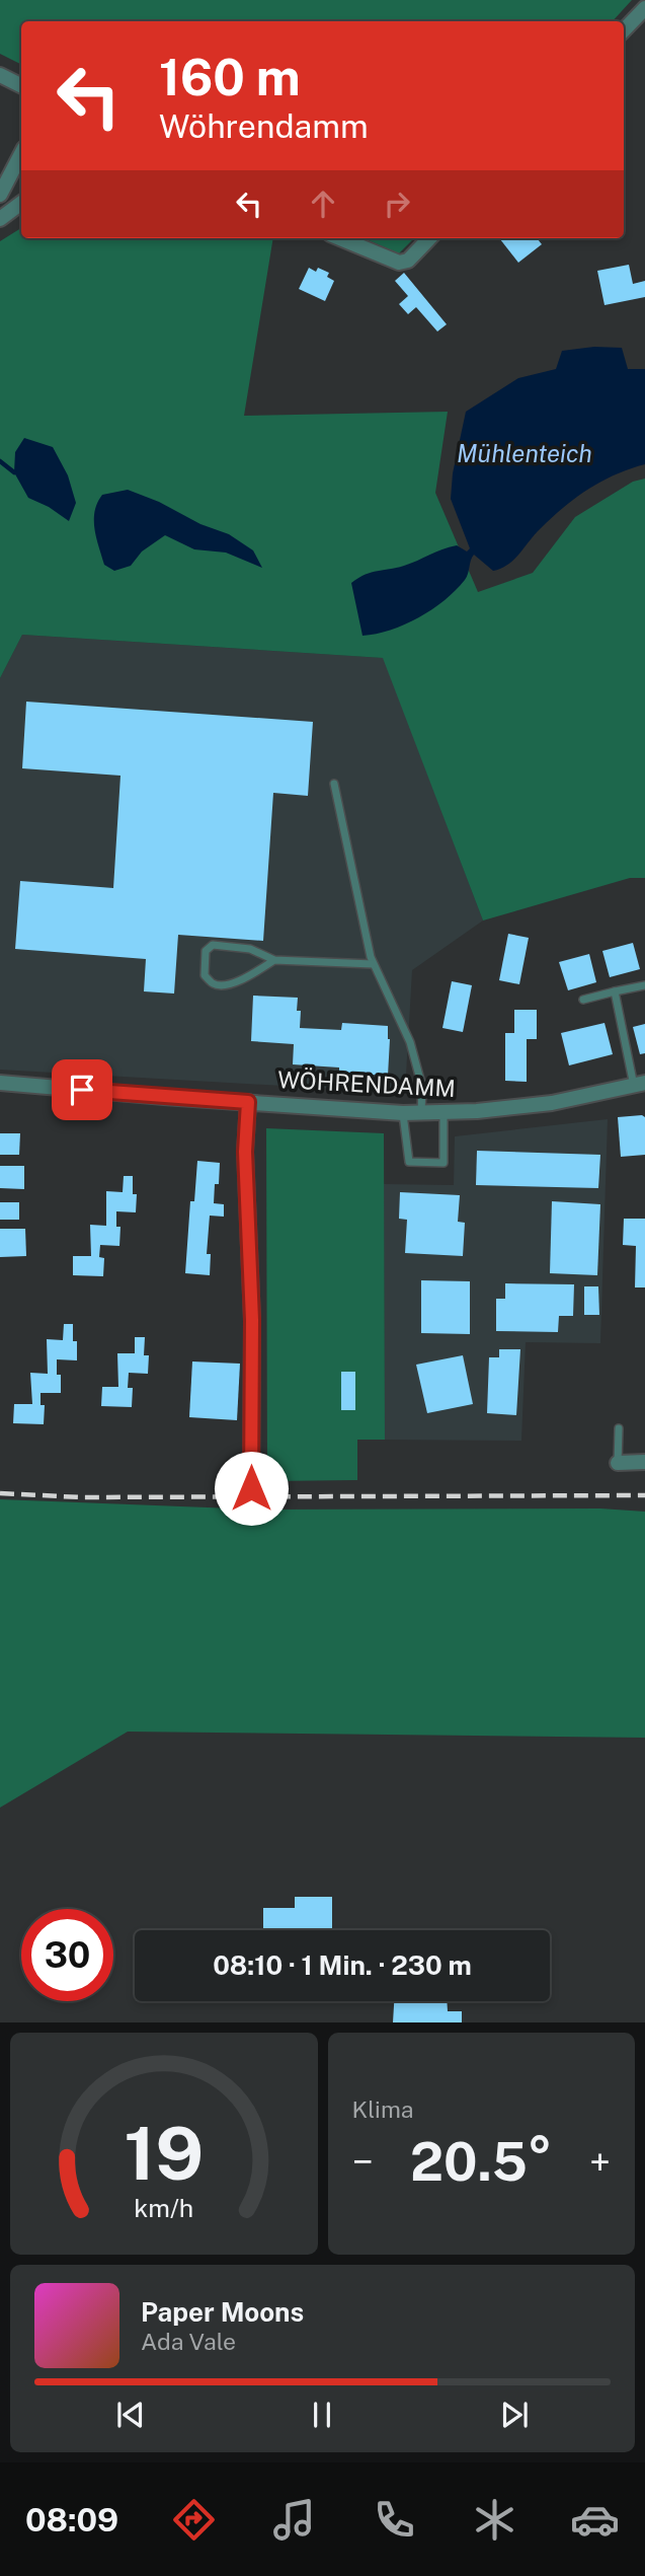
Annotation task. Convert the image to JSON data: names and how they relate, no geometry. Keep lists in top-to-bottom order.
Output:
{
  "streets": {
    "street": ["WÖHRENDAMM"]
  },
  "water": ["Mühlenteich"],
  "page": {
    "turn": ["160 m", "Wöhrendamm"],
    "limit": "30",
    "trip": "08:10 · 1 Min. · 230 m",
    "tile": "Klima",
    "heat": ["−", "20.5°", "+"],
    "song": ["Paper Moons", "Ada Vale"],
    "tabs": "08:09",
    "gauge": ["19", "km/h"]
  }
}
